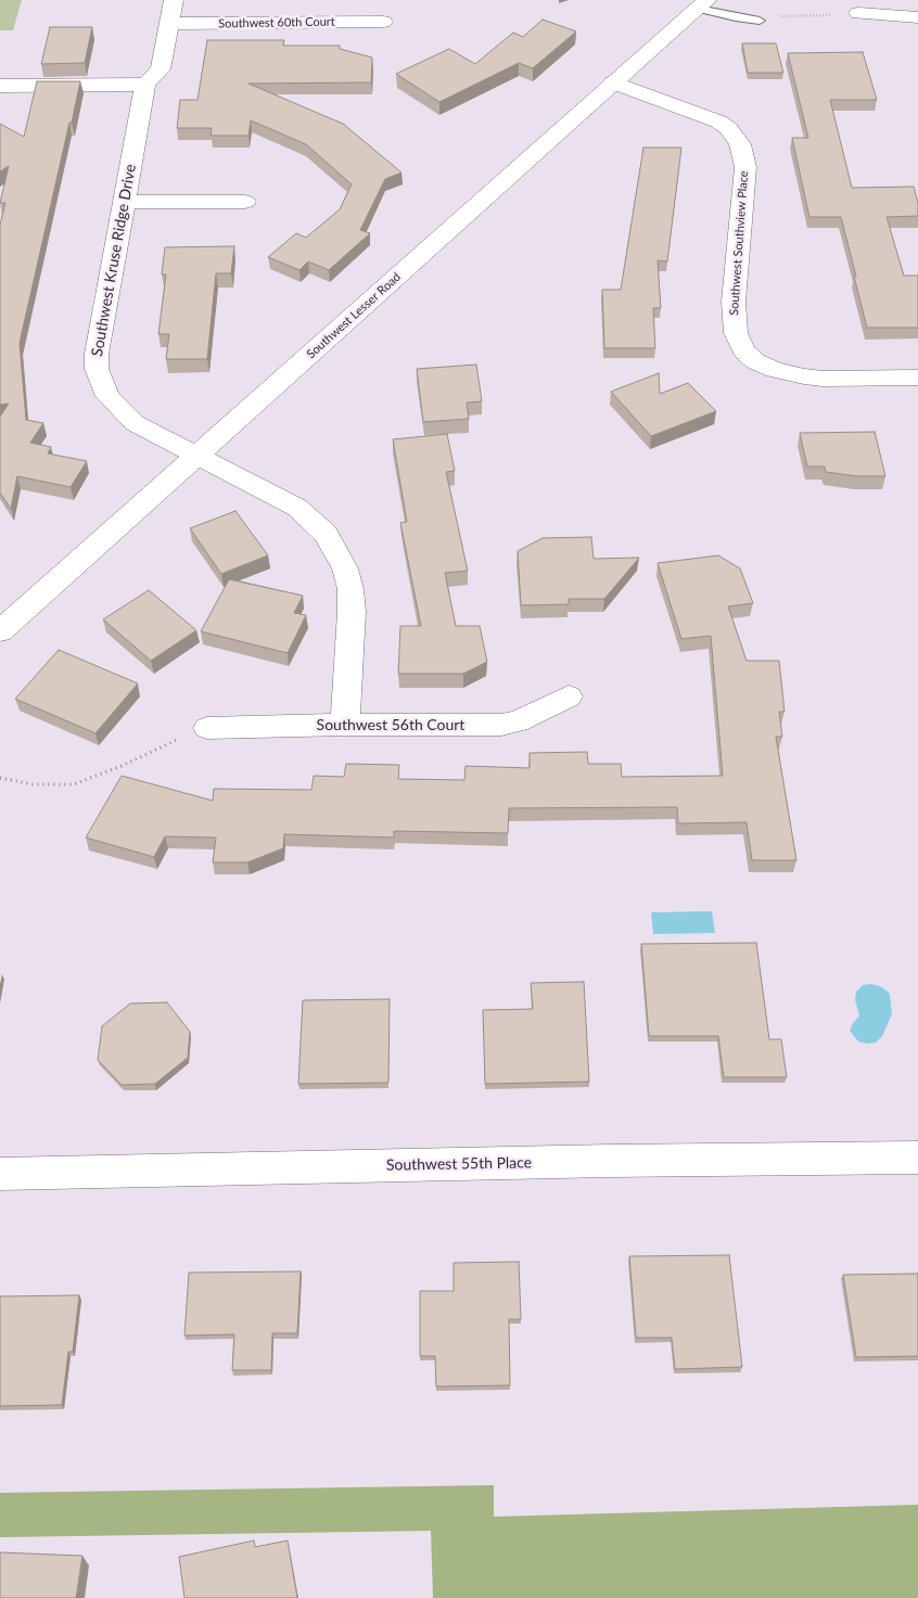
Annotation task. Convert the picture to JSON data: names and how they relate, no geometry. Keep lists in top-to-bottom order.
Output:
{
  "streets": {
    "street": [
      "Southwest 60th Court",
      "Southwest Southview Place",
      "Southwest Kruse Ridge Drive",
      "Southwest Lesser Road",
      "Southwest 56th Court",
      "Southwest 55th Place"
    ]
  },
  "crossings": [
    ["Southwest 60th Court", "Southwest Kruse Ridge Drive"],
    ["Southwest Southview Place", "Southwest Lesser Road"],
    ["Southwest Kruse Ridge Drive", "Southwest Lesser Road"],
    ["Southwest Kruse Ridge Drive", "Southwest 56th Court"]
  ]
}
